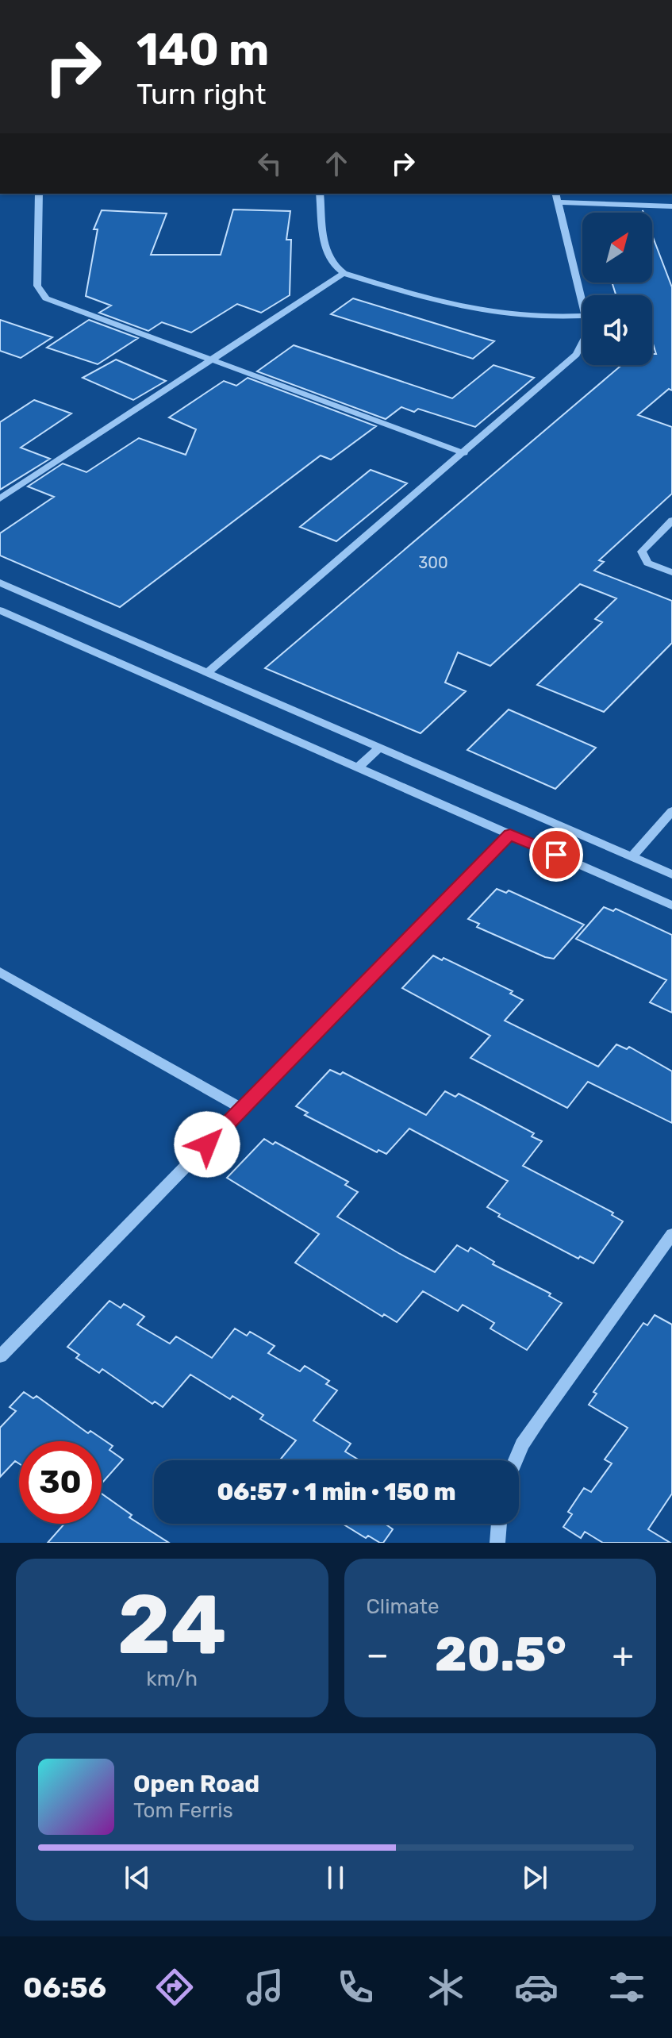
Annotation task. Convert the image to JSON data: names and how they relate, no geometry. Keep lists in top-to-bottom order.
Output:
{
  "house_numbers": ["300"],
  "north": "top right",
  "page": {
    "turn": ["140 m", "Turn right"],
    "limit": "30",
    "trip": "06:57 · 1 min · 150 m",
    "tile": [
      ["24", "km/h"],
      "Climate"
    ],
    "heat": ["−", "20.5°", "+"],
    "song": ["Open Road", "Tom Ferris"],
    "tabs": "06:56"
  }
}
